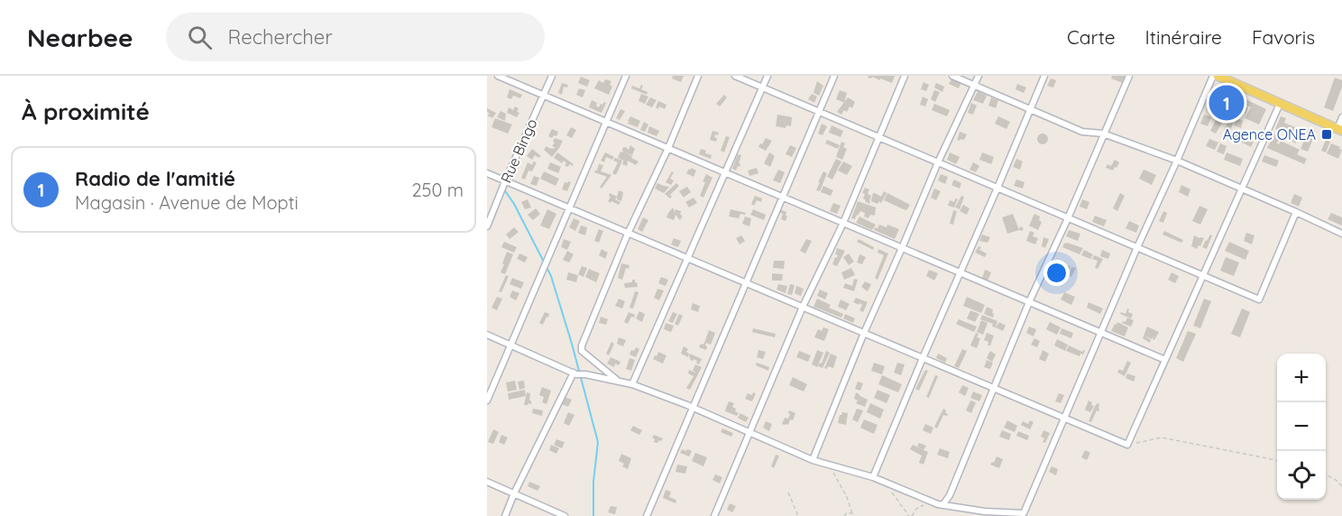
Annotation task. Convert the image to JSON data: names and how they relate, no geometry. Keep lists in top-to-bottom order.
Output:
{
  "streets": {
    "street": ["Rue Bingo"]
  },
  "places": {
    "transit": ["Agence ONEA"]
  },
  "page": {
    "header": "Nearbee",
    "search": "Rechercher",
    "nav": ["Carte", "Itinéraire", "Favoris"],
    "heading": "À proximité",
    "pins": "1",
    "list": [
      {
        "mark": "1",
        "name": "Radio de l'amitié",
        "note": "Magasin · Avenue de Mopti",
        "value": "250 m"
      }
    ],
    "map_buttons": ["+", "−"]
  }
}
